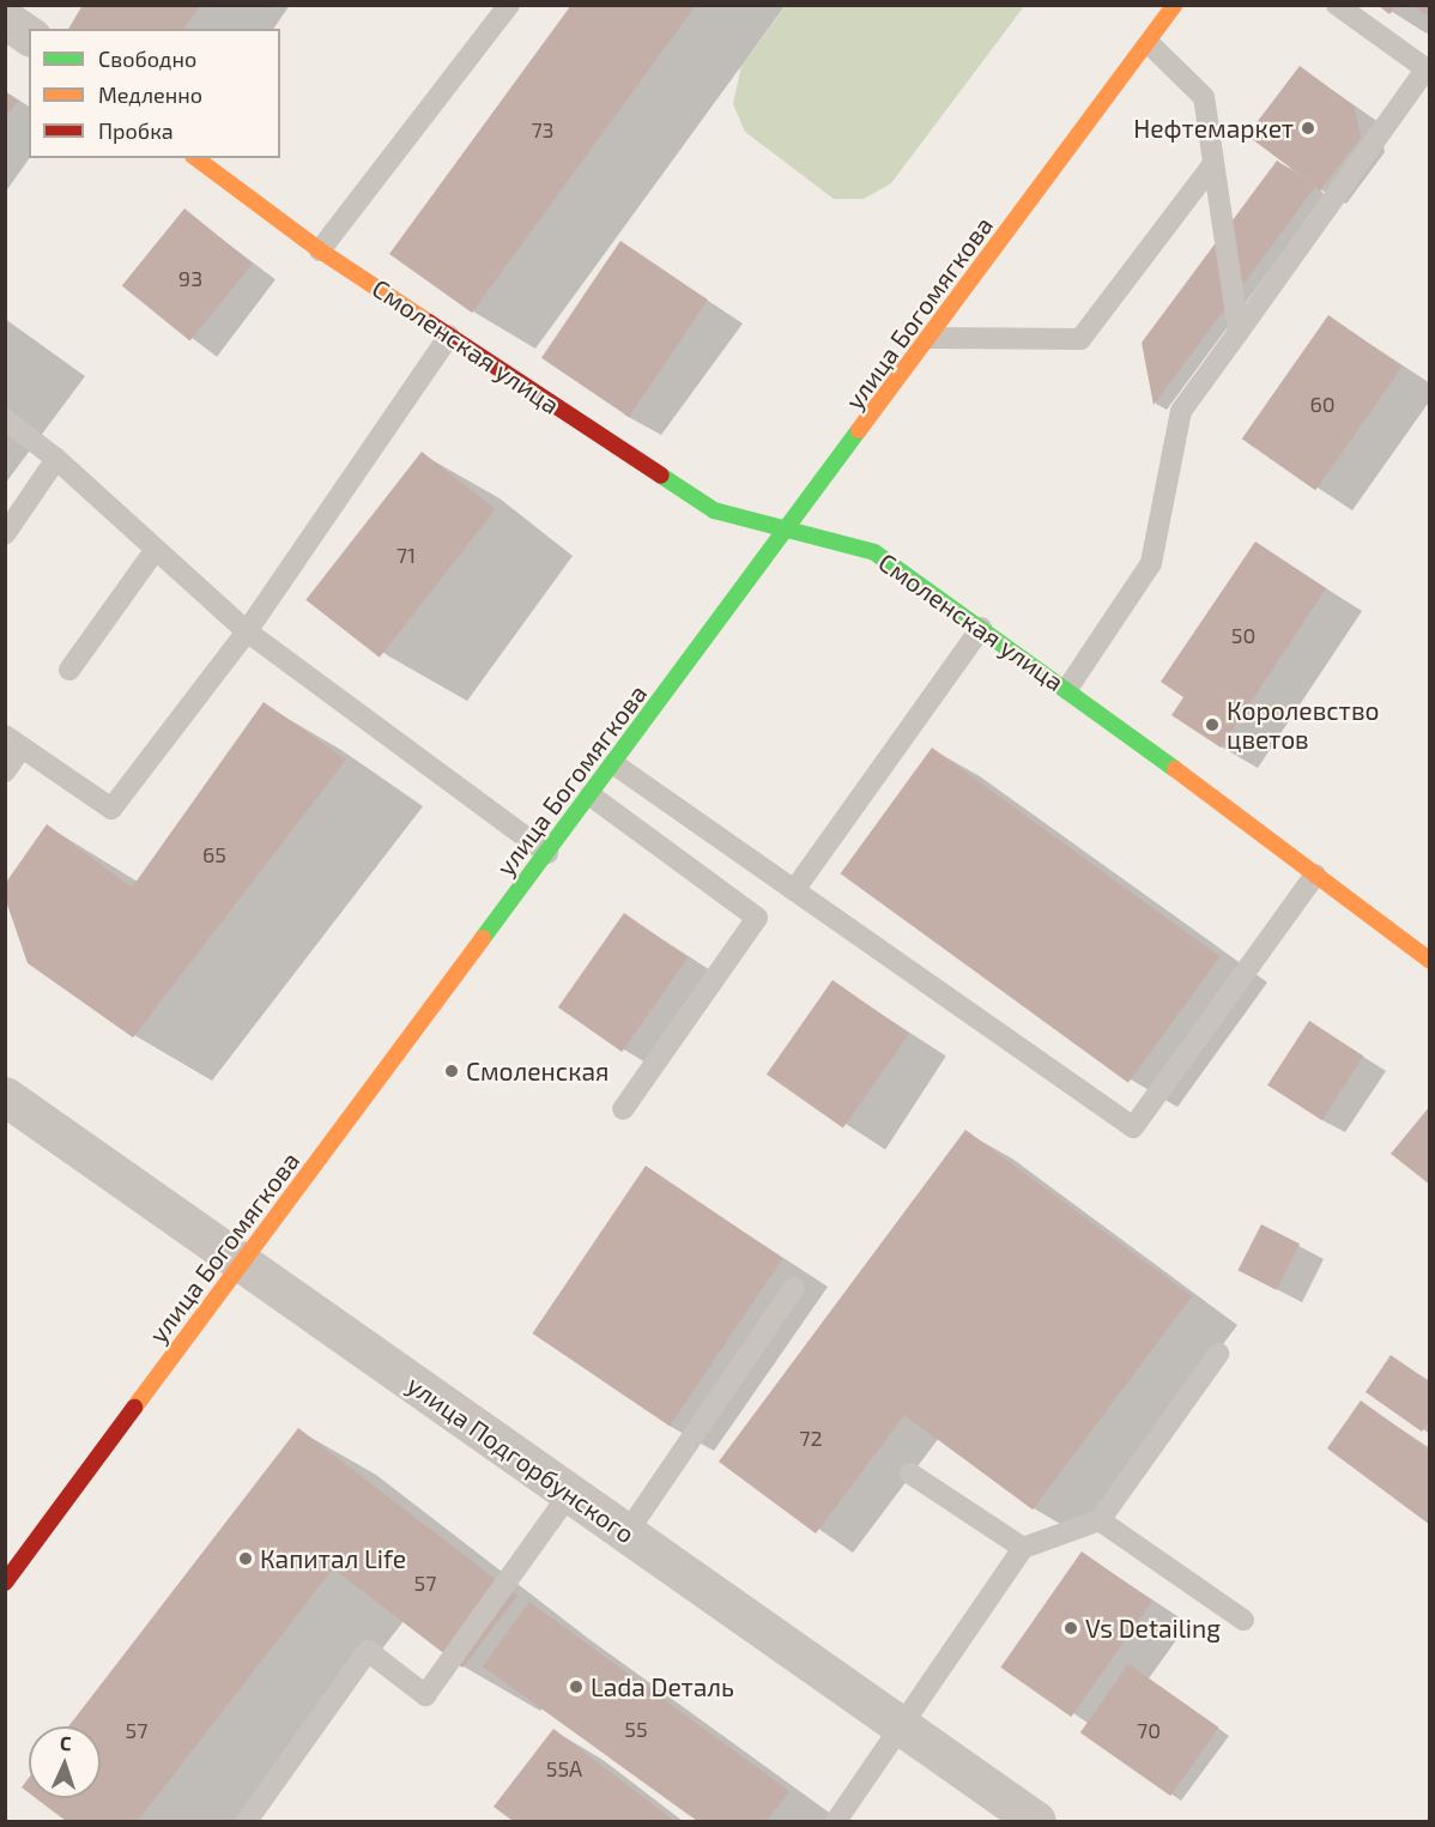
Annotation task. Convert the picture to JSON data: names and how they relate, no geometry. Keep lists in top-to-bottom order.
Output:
{
  "streets": {
    "main road": ["улица Богомягкова", "Смоленская улица"],
    "street": ["улица Подгорбунского"]
  },
  "crossings": [
    ["улица Богомягкова", "Смоленская улица"],
    ["улица Богомягкова", "улица Подгорбунского"]
  ],
  "places": [
    "Нефтемаркет",
    "Королевство цветов",
    "Смоленская",
    "Капитал Life",
    "Vs Detailing",
    "Lada Dеталь"
  ],
  "house_numbers": [
    "73",
    "93",
    "60",
    "71",
    "50",
    "65",
    "72",
    "57",
    "55",
    "57",
    "70",
    "55А"
  ],
  "legend": ["Свободно", "Медленно", "Пробка"],
  "north": "top"
}
